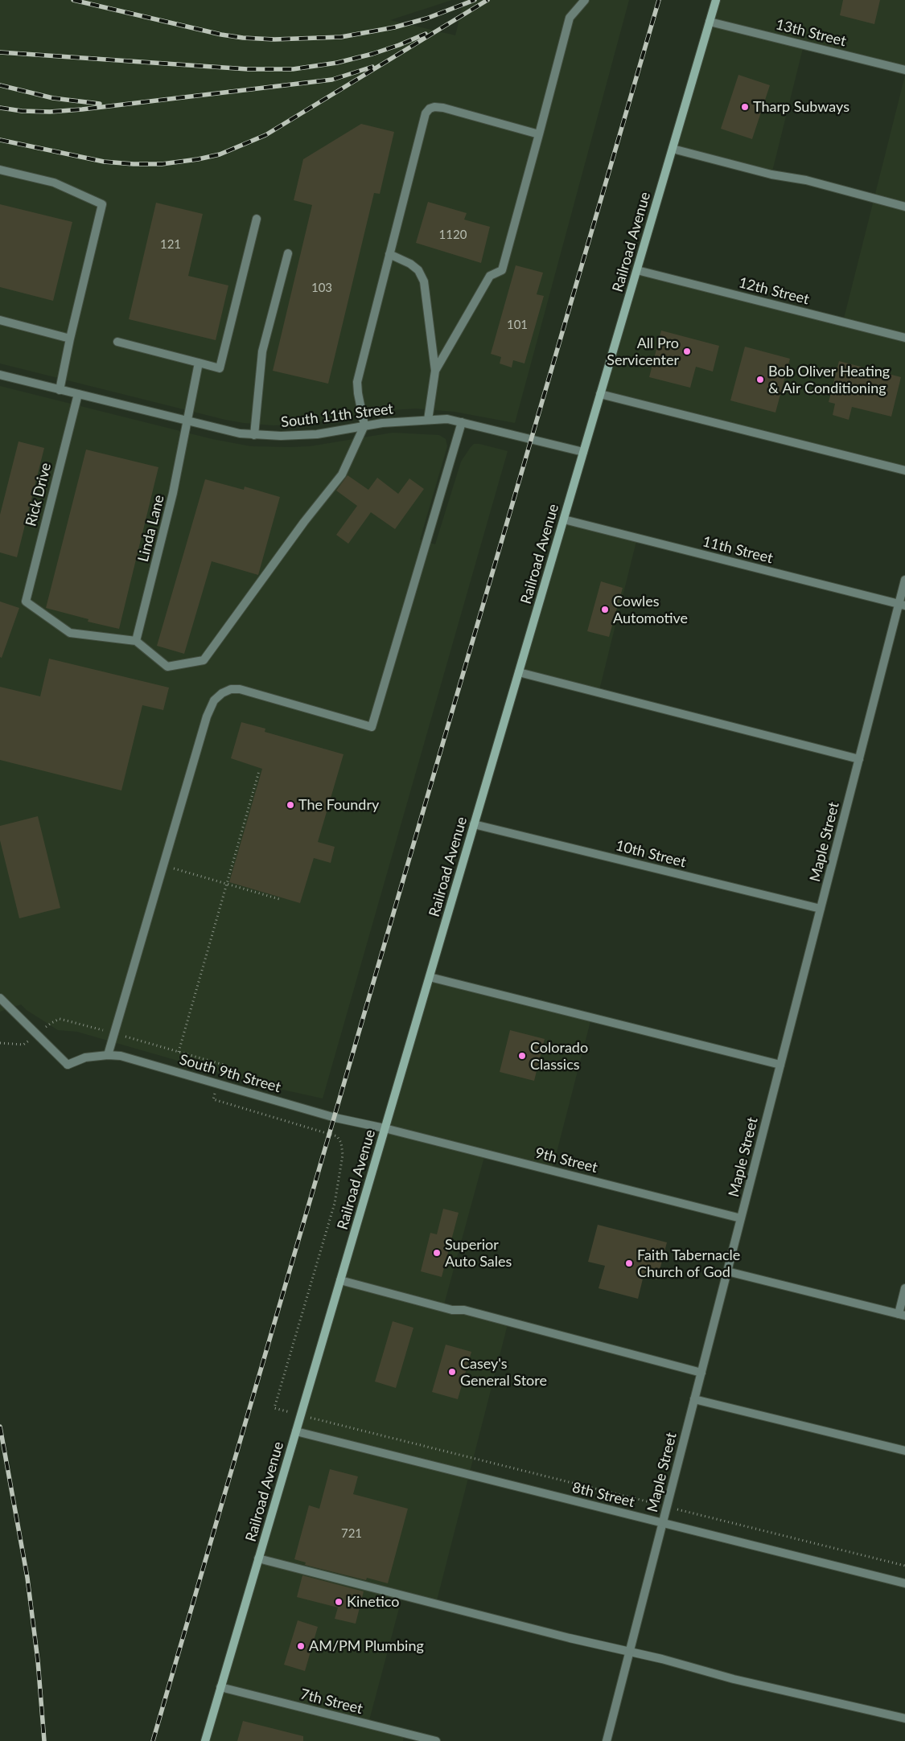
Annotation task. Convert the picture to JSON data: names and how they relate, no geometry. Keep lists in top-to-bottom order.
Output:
{
  "streets": {
    "main road": ["Railroad Avenue"],
    "street": [
      "13th Street",
      "12th Street",
      "South 11th Street",
      "Rick Drive",
      "Linda Lane",
      "11th Street",
      "Maple Street",
      "10th Street",
      "South 9th Street",
      "9th Street",
      "8th Street",
      "7th Street"
    ]
  },
  "crossings": [
    ["13th Street", "Railroad Avenue"],
    ["Railroad Avenue", "12th Street"],
    ["Railroad Avenue", "South 11th Street"],
    ["Railroad Avenue", "11th Street"],
    ["Railroad Avenue", "10th Street"],
    ["Railroad Avenue", "South 9th Street"],
    ["Railroad Avenue", "9th Street"],
    ["Railroad Avenue", "8th Street"],
    ["Railroad Avenue", "7th Street"],
    ["South 11th Street", "Rick Drive"],
    ["South 11th Street", "Linda Lane"],
    ["Rick Drive", "Linda Lane"],
    ["11th Street", "Maple Street"],
    ["Maple Street", "10th Street"],
    ["Maple Street", "9th Street"],
    ["Maple Street", "8th Street"],
    ["South 9th Street", "9th Street"]
  ],
  "places": [
    "Tharp Subways",
    "All Pro Servicenter",
    "Bob Oliver Heating & Air Conditioning",
    "Cowles Automotive",
    "The Foundry",
    "Colorado Classics",
    "Superior Auto Sales",
    "Faith Tabernacle Church of God",
    "Casey's General Store",
    "Kinetico",
    "AM/PM Plumbing"
  ],
  "house_numbers": [
    "1120",
    "121",
    "103",
    "101",
    "721"
  ]
}
